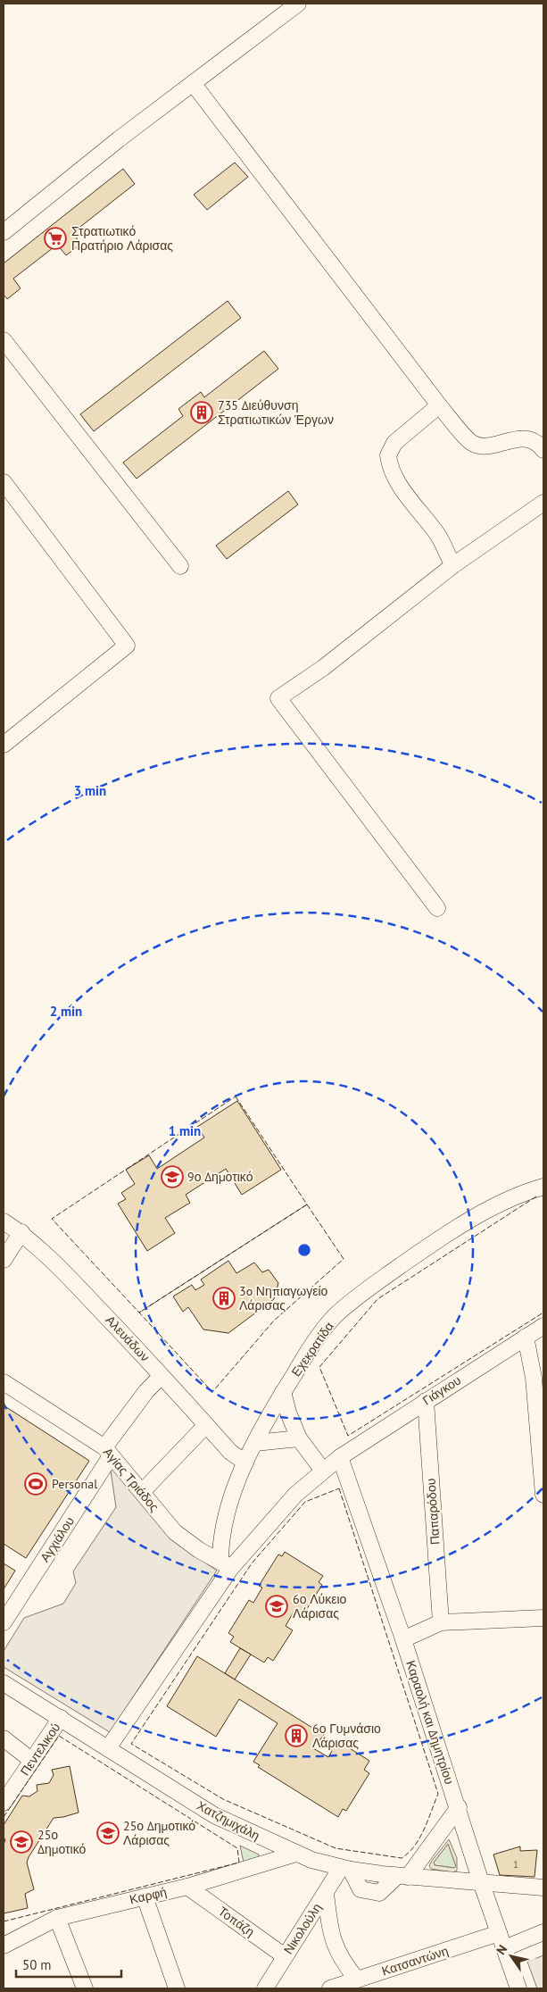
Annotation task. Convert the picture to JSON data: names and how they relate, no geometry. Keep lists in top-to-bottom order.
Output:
{
  "streets": {
    "street": [
      "Αλευάδων",
      "Εχεκρατίδα",
      "Γιάγκου",
      "Αγίας Τριάδος",
      "Παπαρόδου",
      "Αγχιάλου",
      "Καραολή και Δημητρίου",
      "Πεντελικού",
      "Χατζημιχάλη",
      "Καρφή",
      "Τοπάζη",
      "Νικολούλη",
      "Κατσαντώνη"
    ]
  },
  "crossings": [
    ["Αλευάδων", "Εχεκρατίδα"],
    ["Αλευάδων", "Αγχιάλου"],
    ["Εχεκρατίδα", "Γιάγκου"],
    ["Εχεκρατίδα", "Αγίας Τριάδος"],
    ["Γιάγκου", "Αγίας Τριάδος"],
    ["Γιάγκου", "Παπαρόδου"],
    ["Γιάγκου", "Καραολή και Δημητρίου"],
    ["Γιάγκου", "Χατζημιχάλη"],
    ["Αγίας Τριάδος", "Αγχιάλου"],
    ["Καραολή και Δημητρίου", "Χατζημιχάλη"],
    ["Καραολή και Δημητρίου", "Κατσαντώνη"],
    ["Πεντελικού", "Χατζημιχάλη"],
    ["Χατζημιχάλη", "Καρφή"],
    ["Χατζημιχάλη", "Νικολούλη"],
    ["Καρφή", "Τοπάζη"],
    ["Τοπάζη", "Νικολούλη"]
  ],
  "places": {
    "supermarket": ["Στρατιωτικό Πρατήριο Λάρισας"],
    "building": ["735 Διεύθυνση Στρατιωτικών Έργων", "3o Νηπιαγωγείο Λάρισας", "6ο Γυμνάσιο Λάρισας"],
    "school or university": [
      "9ο Δημοτικό",
      "6ο Λύκειο Λάρισας",
      "25ο Δημοτικό Λάρισας",
      "25ο Δημοτικό"
    ],
    "sports": ["Personal"]
  },
  "house_numbers": ["1"],
  "scale_bar": "50 m",
  "north": "top left",
  "rings": ["3 min", "2 min", "1 min"]
}
